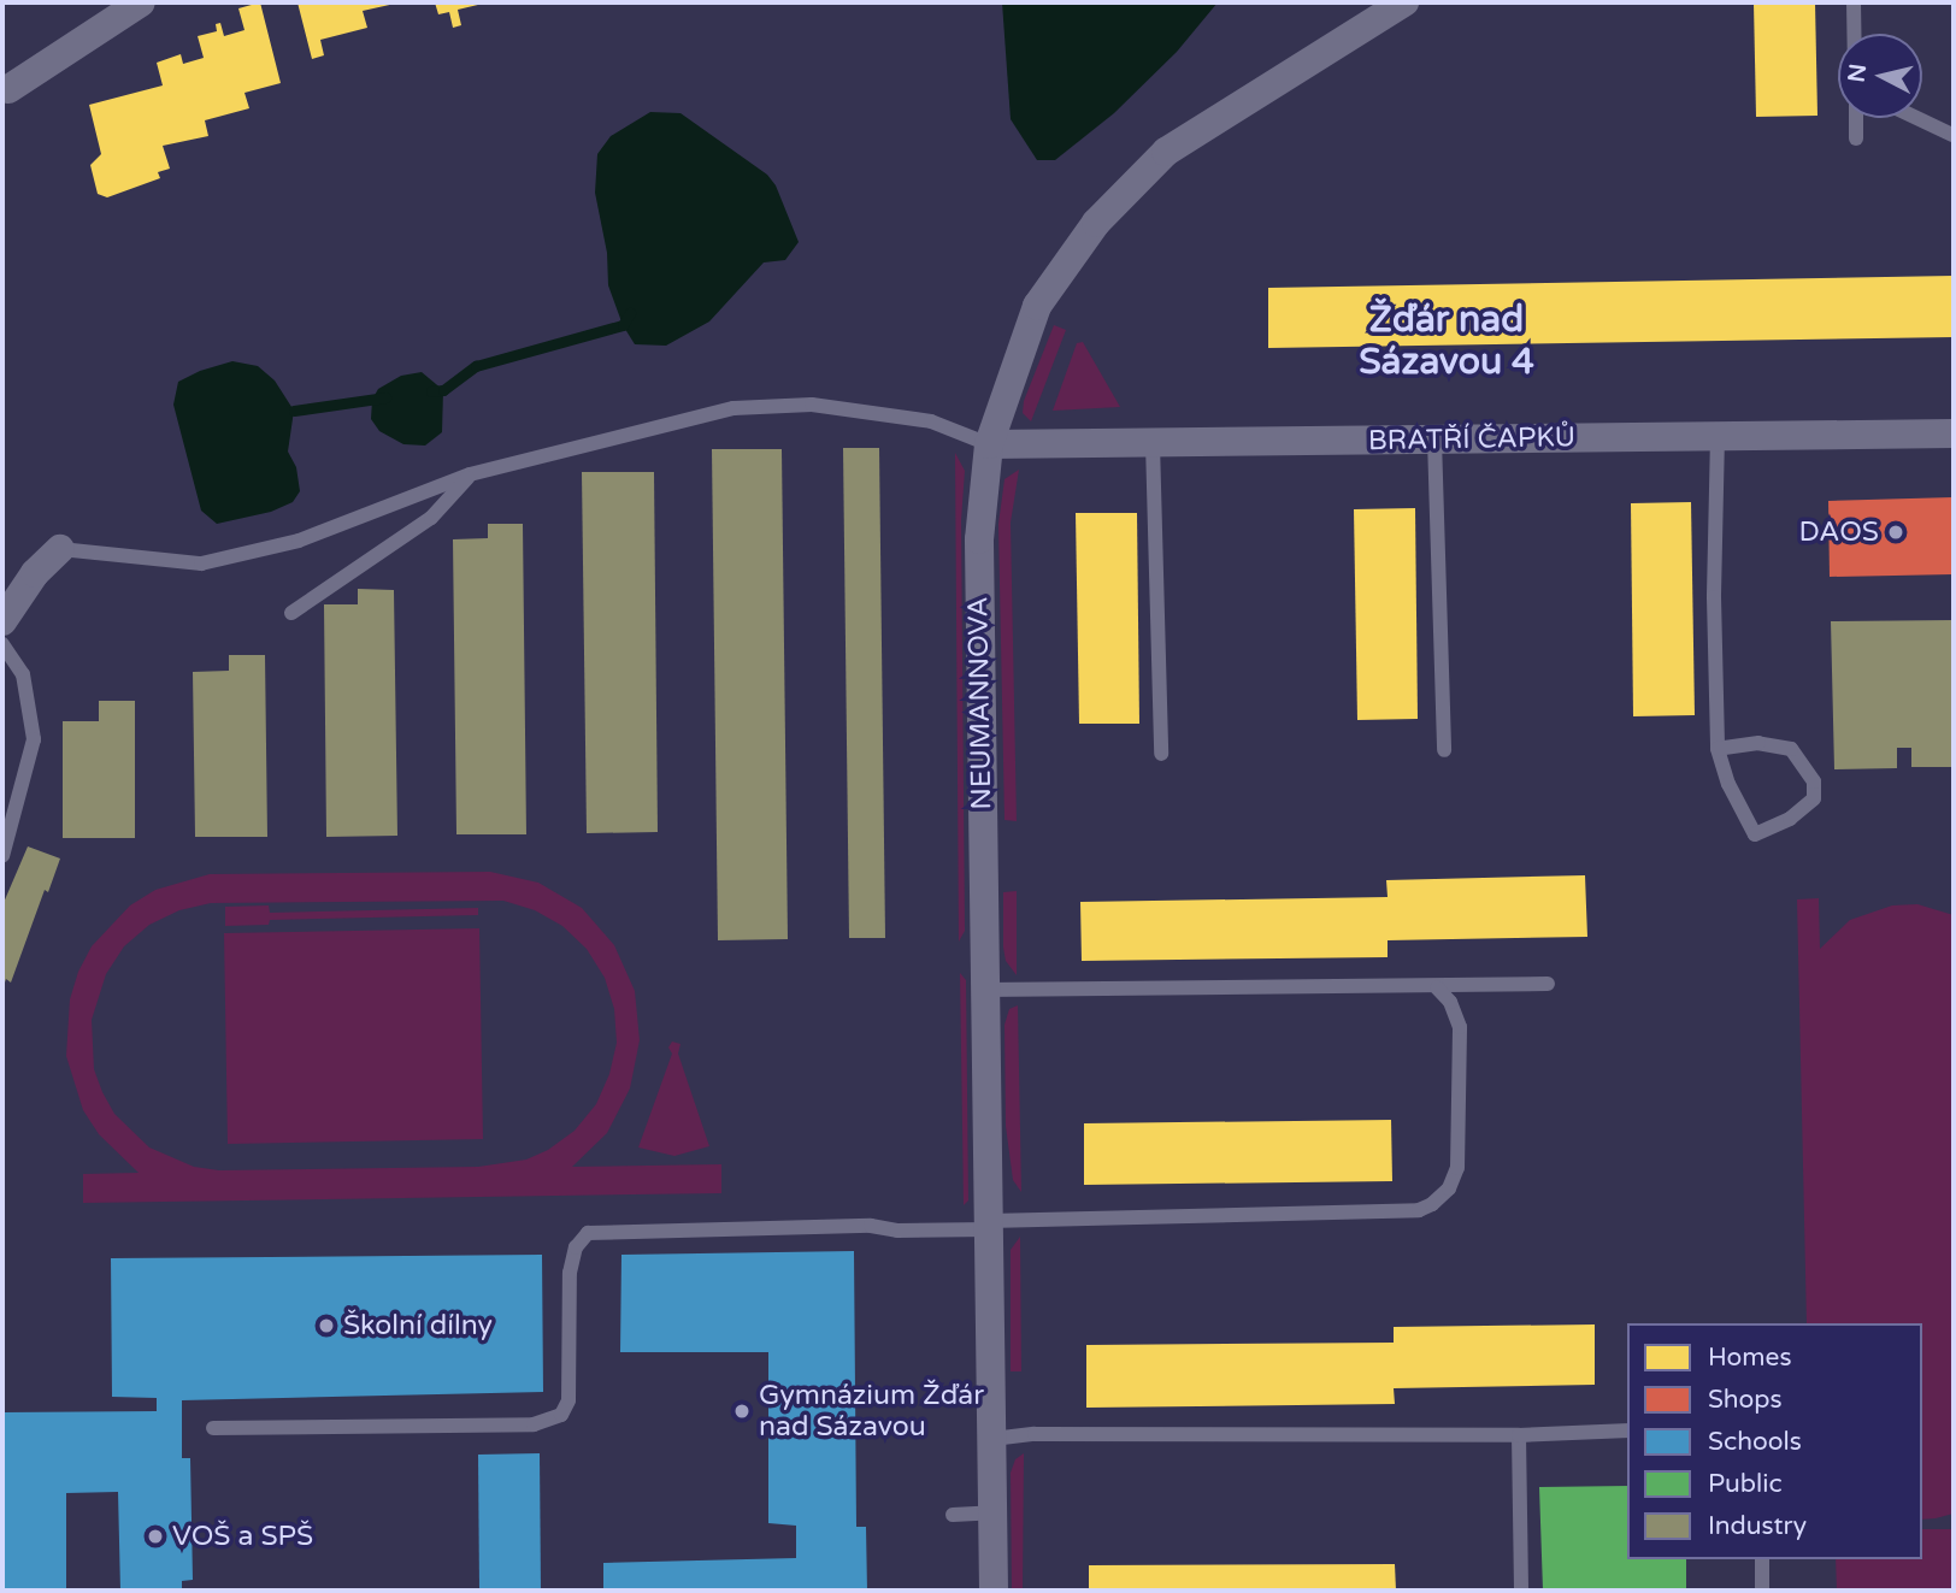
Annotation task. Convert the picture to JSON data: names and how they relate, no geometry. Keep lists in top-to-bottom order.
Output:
{
  "streets": {
    "street": ["BRATŘÍ ČAPKŮ", "NEUMANNOVA"]
  },
  "crossings": [
    ["BRATŘÍ ČAPKŮ", "NEUMANNOVA"]
  ],
  "districts": ["Žďár nad Sázavou 4"],
  "places": [
    "DAOS",
    "Školní dílny",
    "Gymnázium Žďár nad Sázavou",
    "VOŠ a SPŠ"
  ],
  "legend": [
    "Homes",
    "Shops",
    "Schools",
    "Public",
    "Industry"
  ],
  "north": "left"
}
